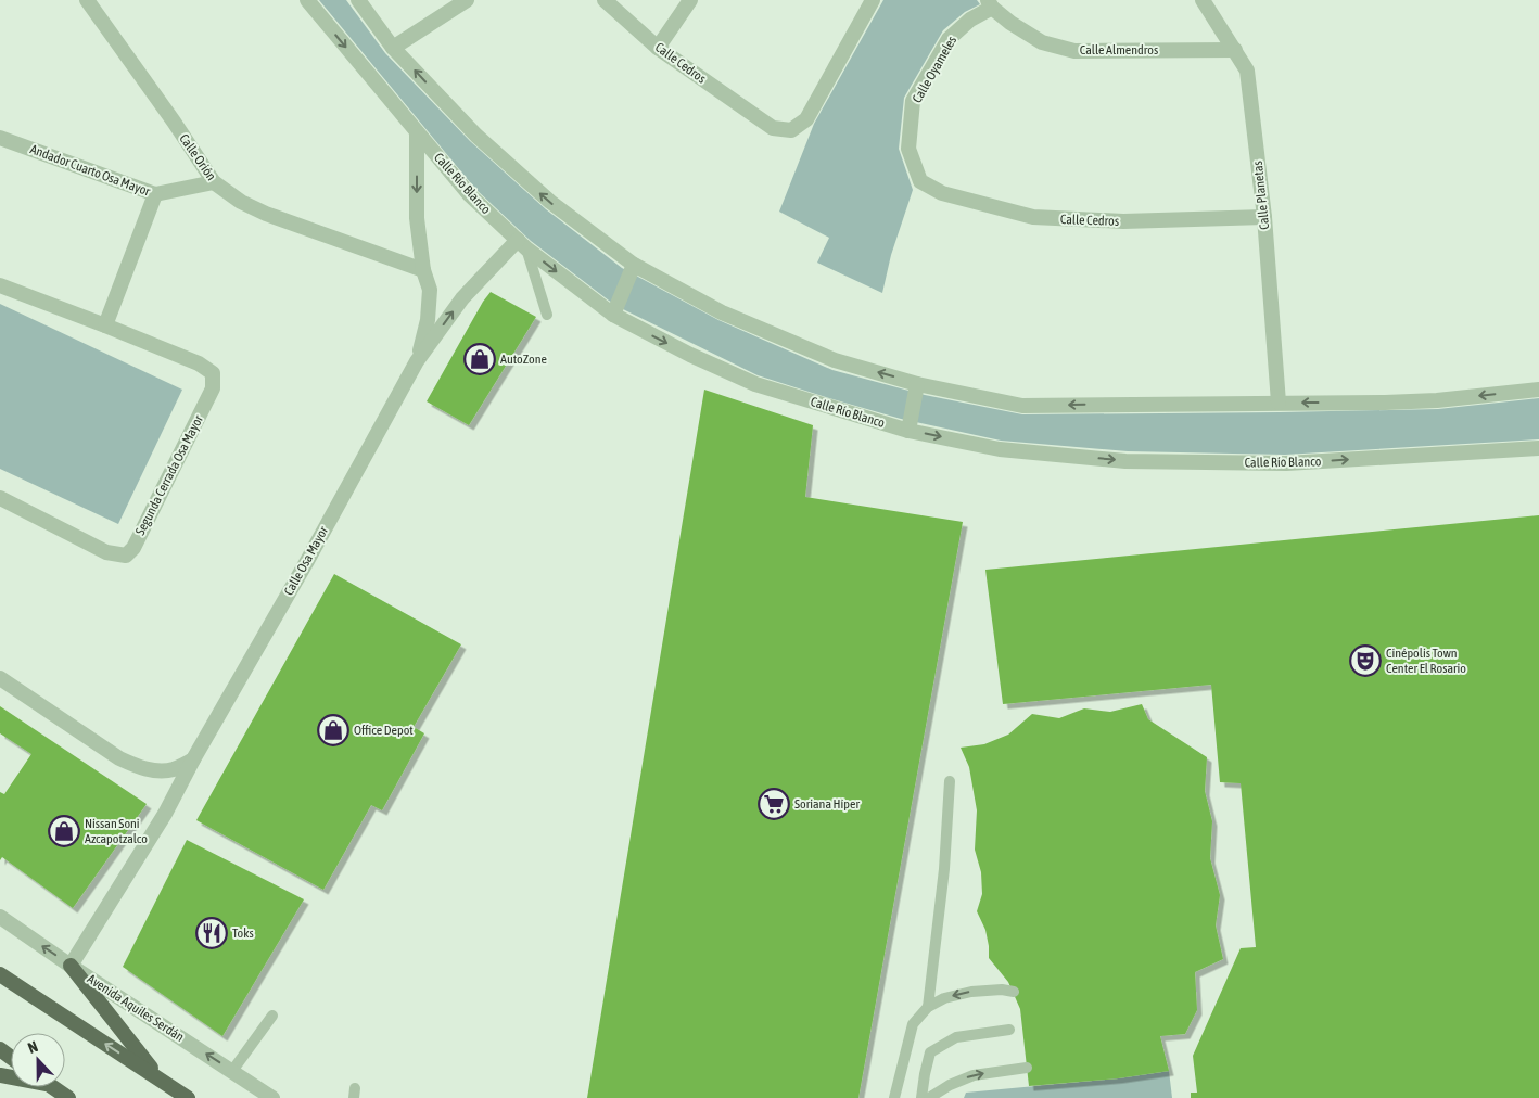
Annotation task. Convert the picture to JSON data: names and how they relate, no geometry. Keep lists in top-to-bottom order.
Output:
{
  "streets": {
    "street": [
      "Calle Almendros",
      "Calle Cedros",
      "Calle Oyameles",
      "Calle Orión",
      "Andador Cuarto Osa Mayor",
      "Calle Río Blanco",
      "Calle Planetas",
      "Segunda Cerrada Osa Mayor",
      "Calle Osa Mayor",
      "Avenida Aquiles Serdán"
    ]
  },
  "crossings": [
    ["Calle Almendros", "Calle Oyameles"],
    ["Calle Almendros", "Calle Planetas"],
    ["Calle Cedros", "Calle Oyameles"],
    ["Calle Cedros", "Calle Planetas"],
    ["Calle Orión", "Andador Cuarto Osa Mayor"],
    ["Calle Orión", "Calle Osa Mayor"],
    ["Calle Río Blanco", "Calle Osa Mayor"],
    ["Calle Osa Mayor", "Avenida Aquiles Serdán"]
  ],
  "one_way": ["Avenida Aquiles Serdán"],
  "places": {
    "shop": ["AutoZone", "Office Depot", "Nissan Soni Azcapotzalco"],
    "theatre": ["Cinépolis Town Center El Rosario"],
    "supermarket": ["Soriana Híper"],
    "restaurant": ["Toks"]
  },
  "north": "top"
}
